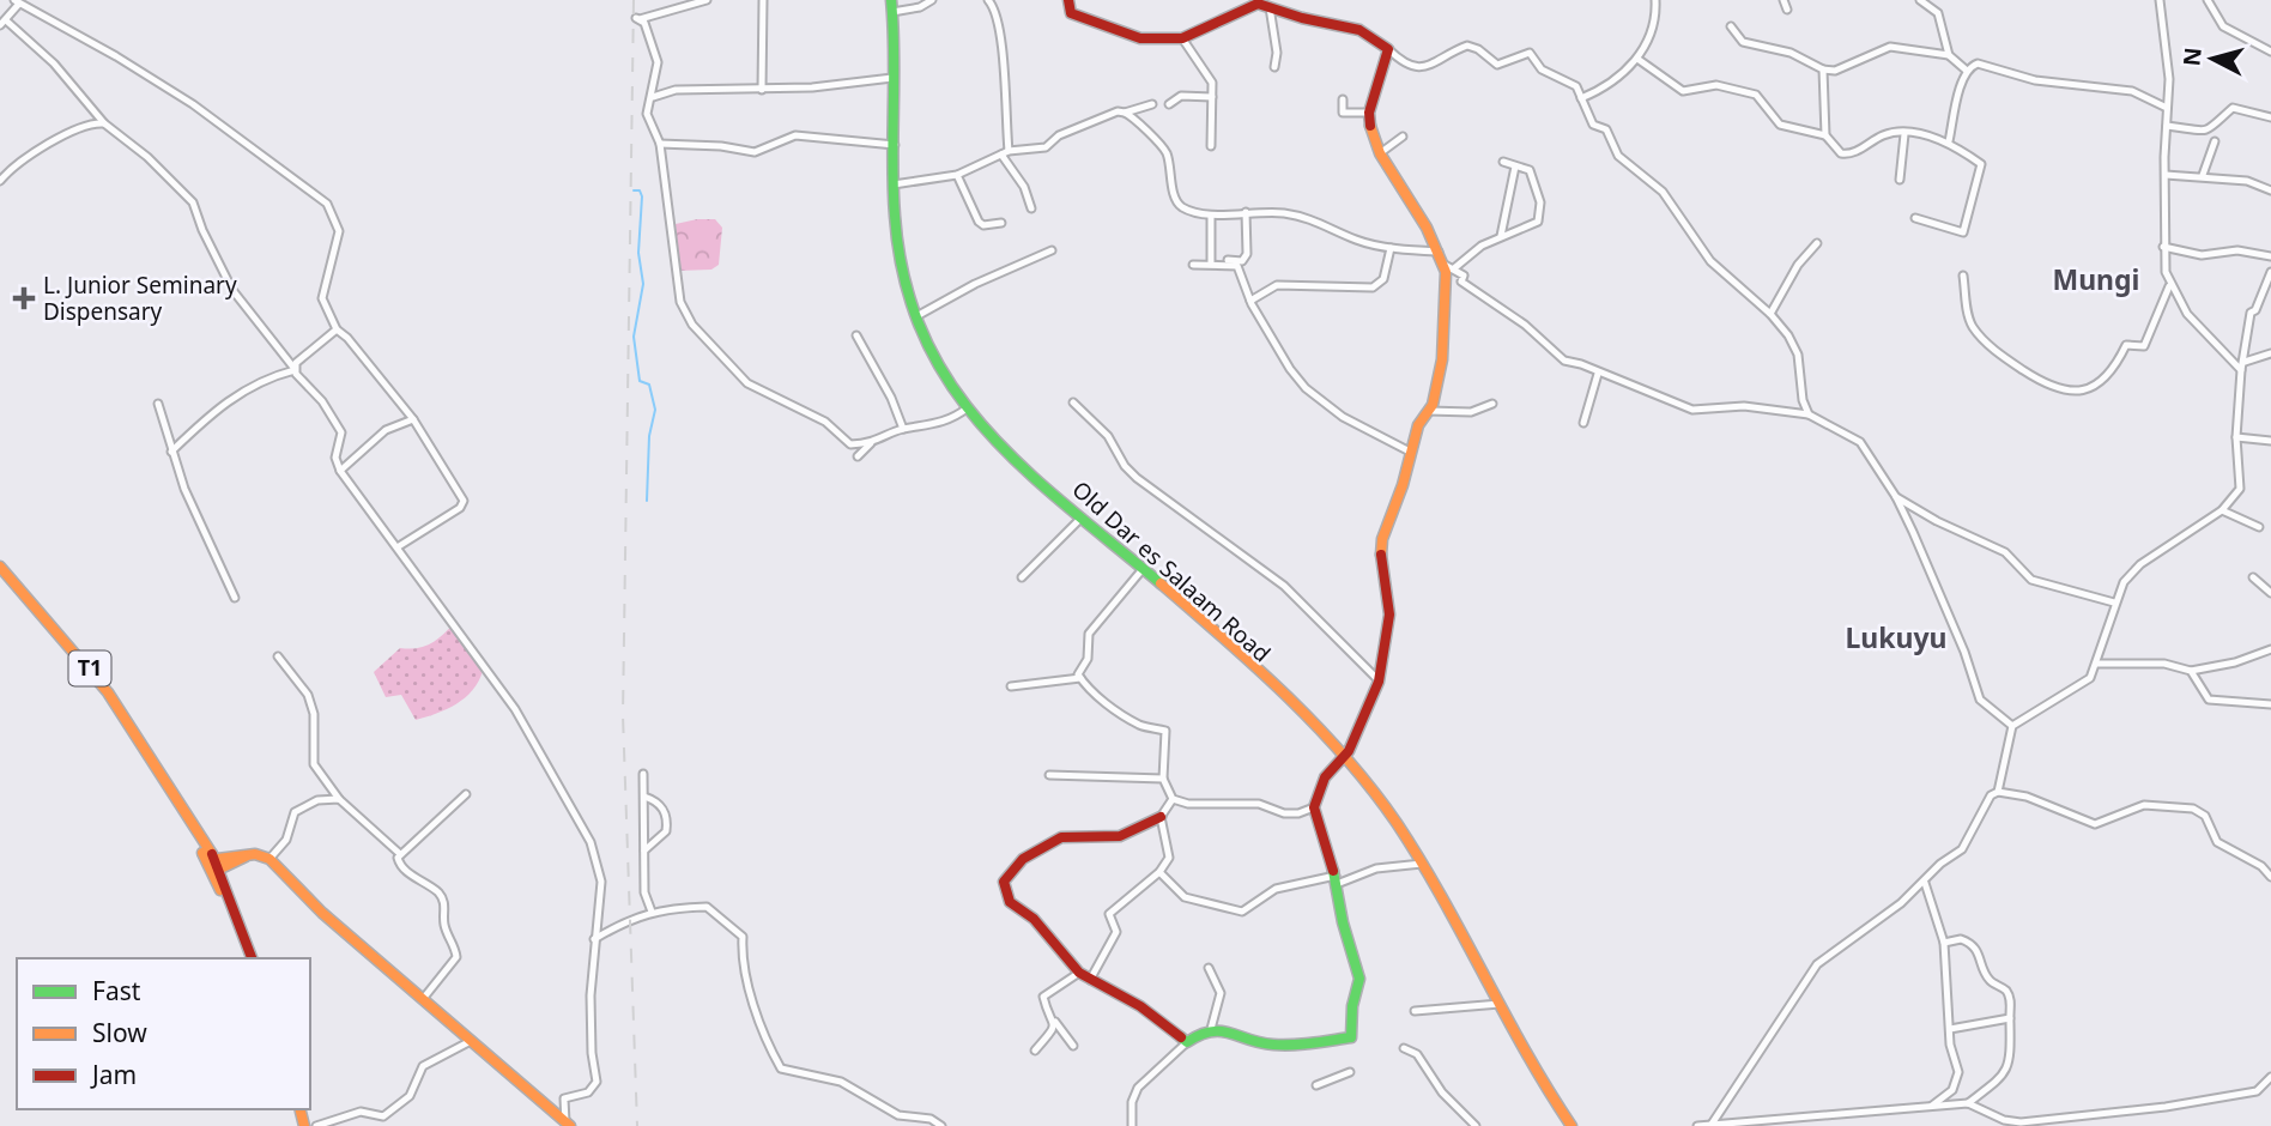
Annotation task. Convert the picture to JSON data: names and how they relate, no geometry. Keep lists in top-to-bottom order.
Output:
{
  "streets": {
    "main road": ["Old Dar es Salaam Road", "T1"]
  },
  "districts": ["Mungi", "Lukuyu"],
  "places": {
    "health": ["L. Junior Seminary Dispensary"]
  },
  "legend": ["Fast", "Slow", "Jam"],
  "north": "left"
}
